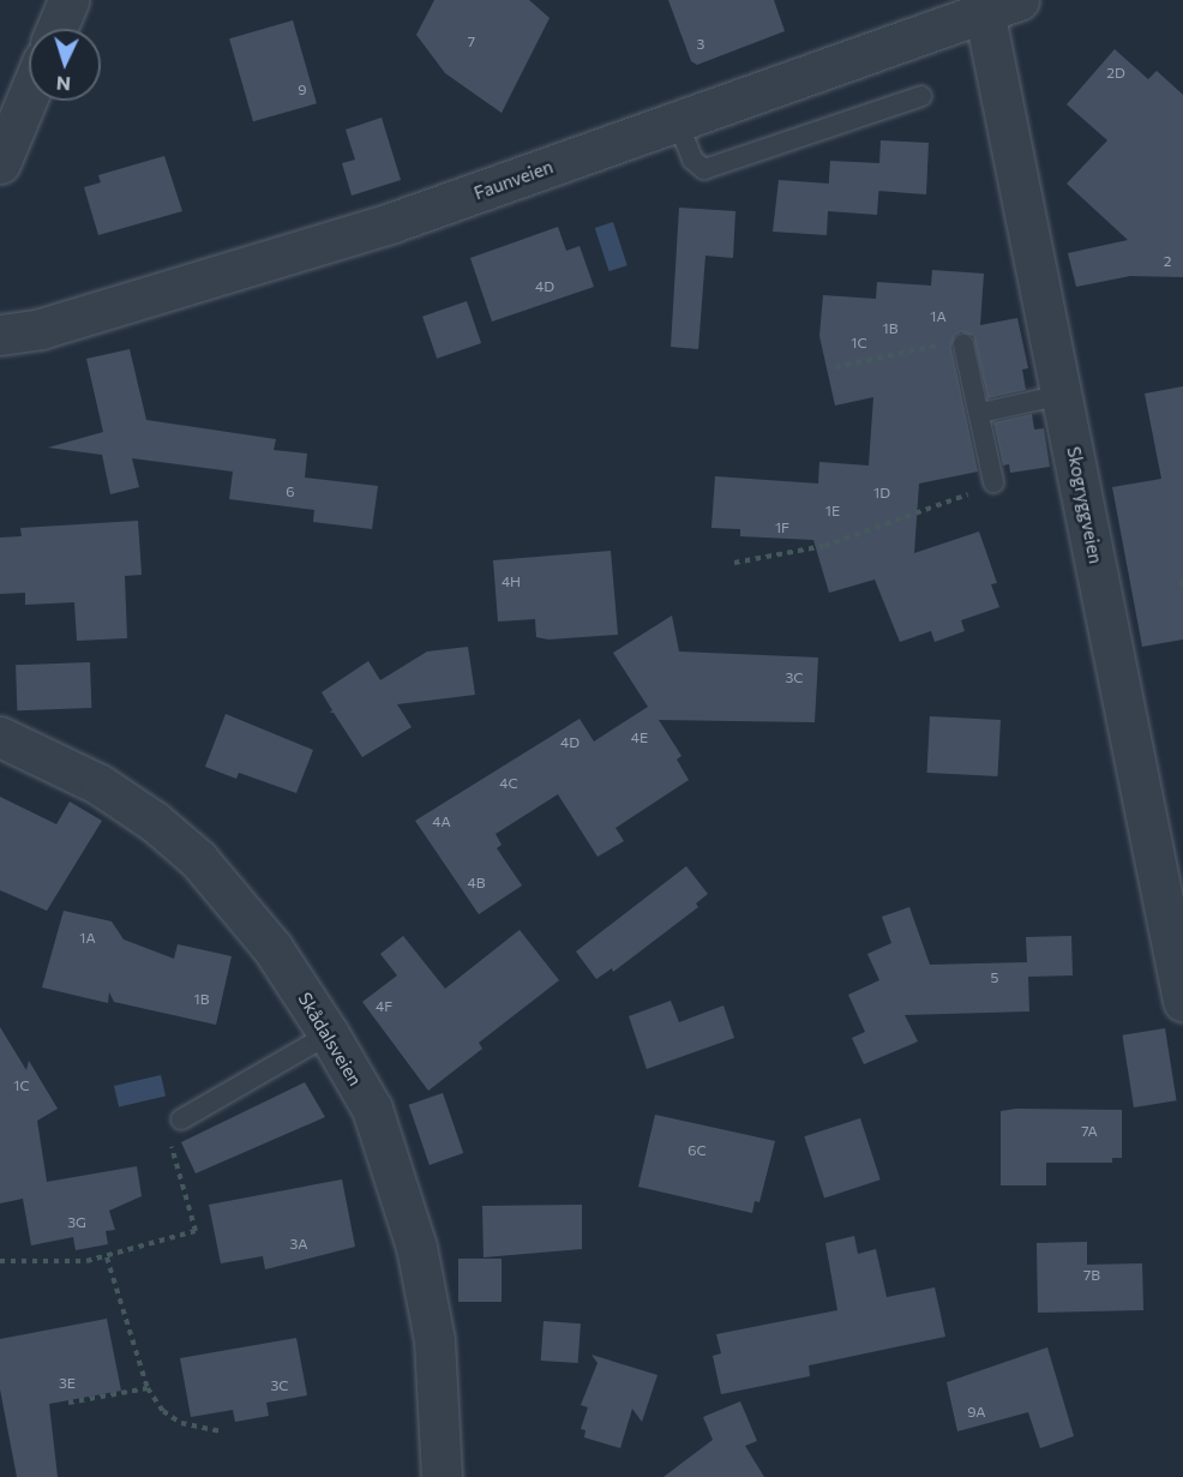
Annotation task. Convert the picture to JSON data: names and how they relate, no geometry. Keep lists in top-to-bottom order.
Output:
{
  "streets": {
    "street": ["Faunveien", "Skogryggveien", "Skådalsveien"]
  },
  "crossings": [
    ["Faunveien", "Skogryggveien"]
  ],
  "house_numbers": [
    "7",
    "3",
    "2D",
    "9",
    "2",
    "4D",
    "1A",
    "1B",
    "1C",
    "6",
    "1D",
    "1E",
    "1F",
    "4H",
    "3C",
    "4E",
    "4D",
    "4C",
    "4A",
    "4B",
    "1A",
    "5",
    "1B",
    "4F",
    "1C",
    "7A",
    "6C",
    "3G",
    "3A",
    "7B",
    "3E",
    "3C",
    "9A"
  ],
  "north": "bottom"
}
